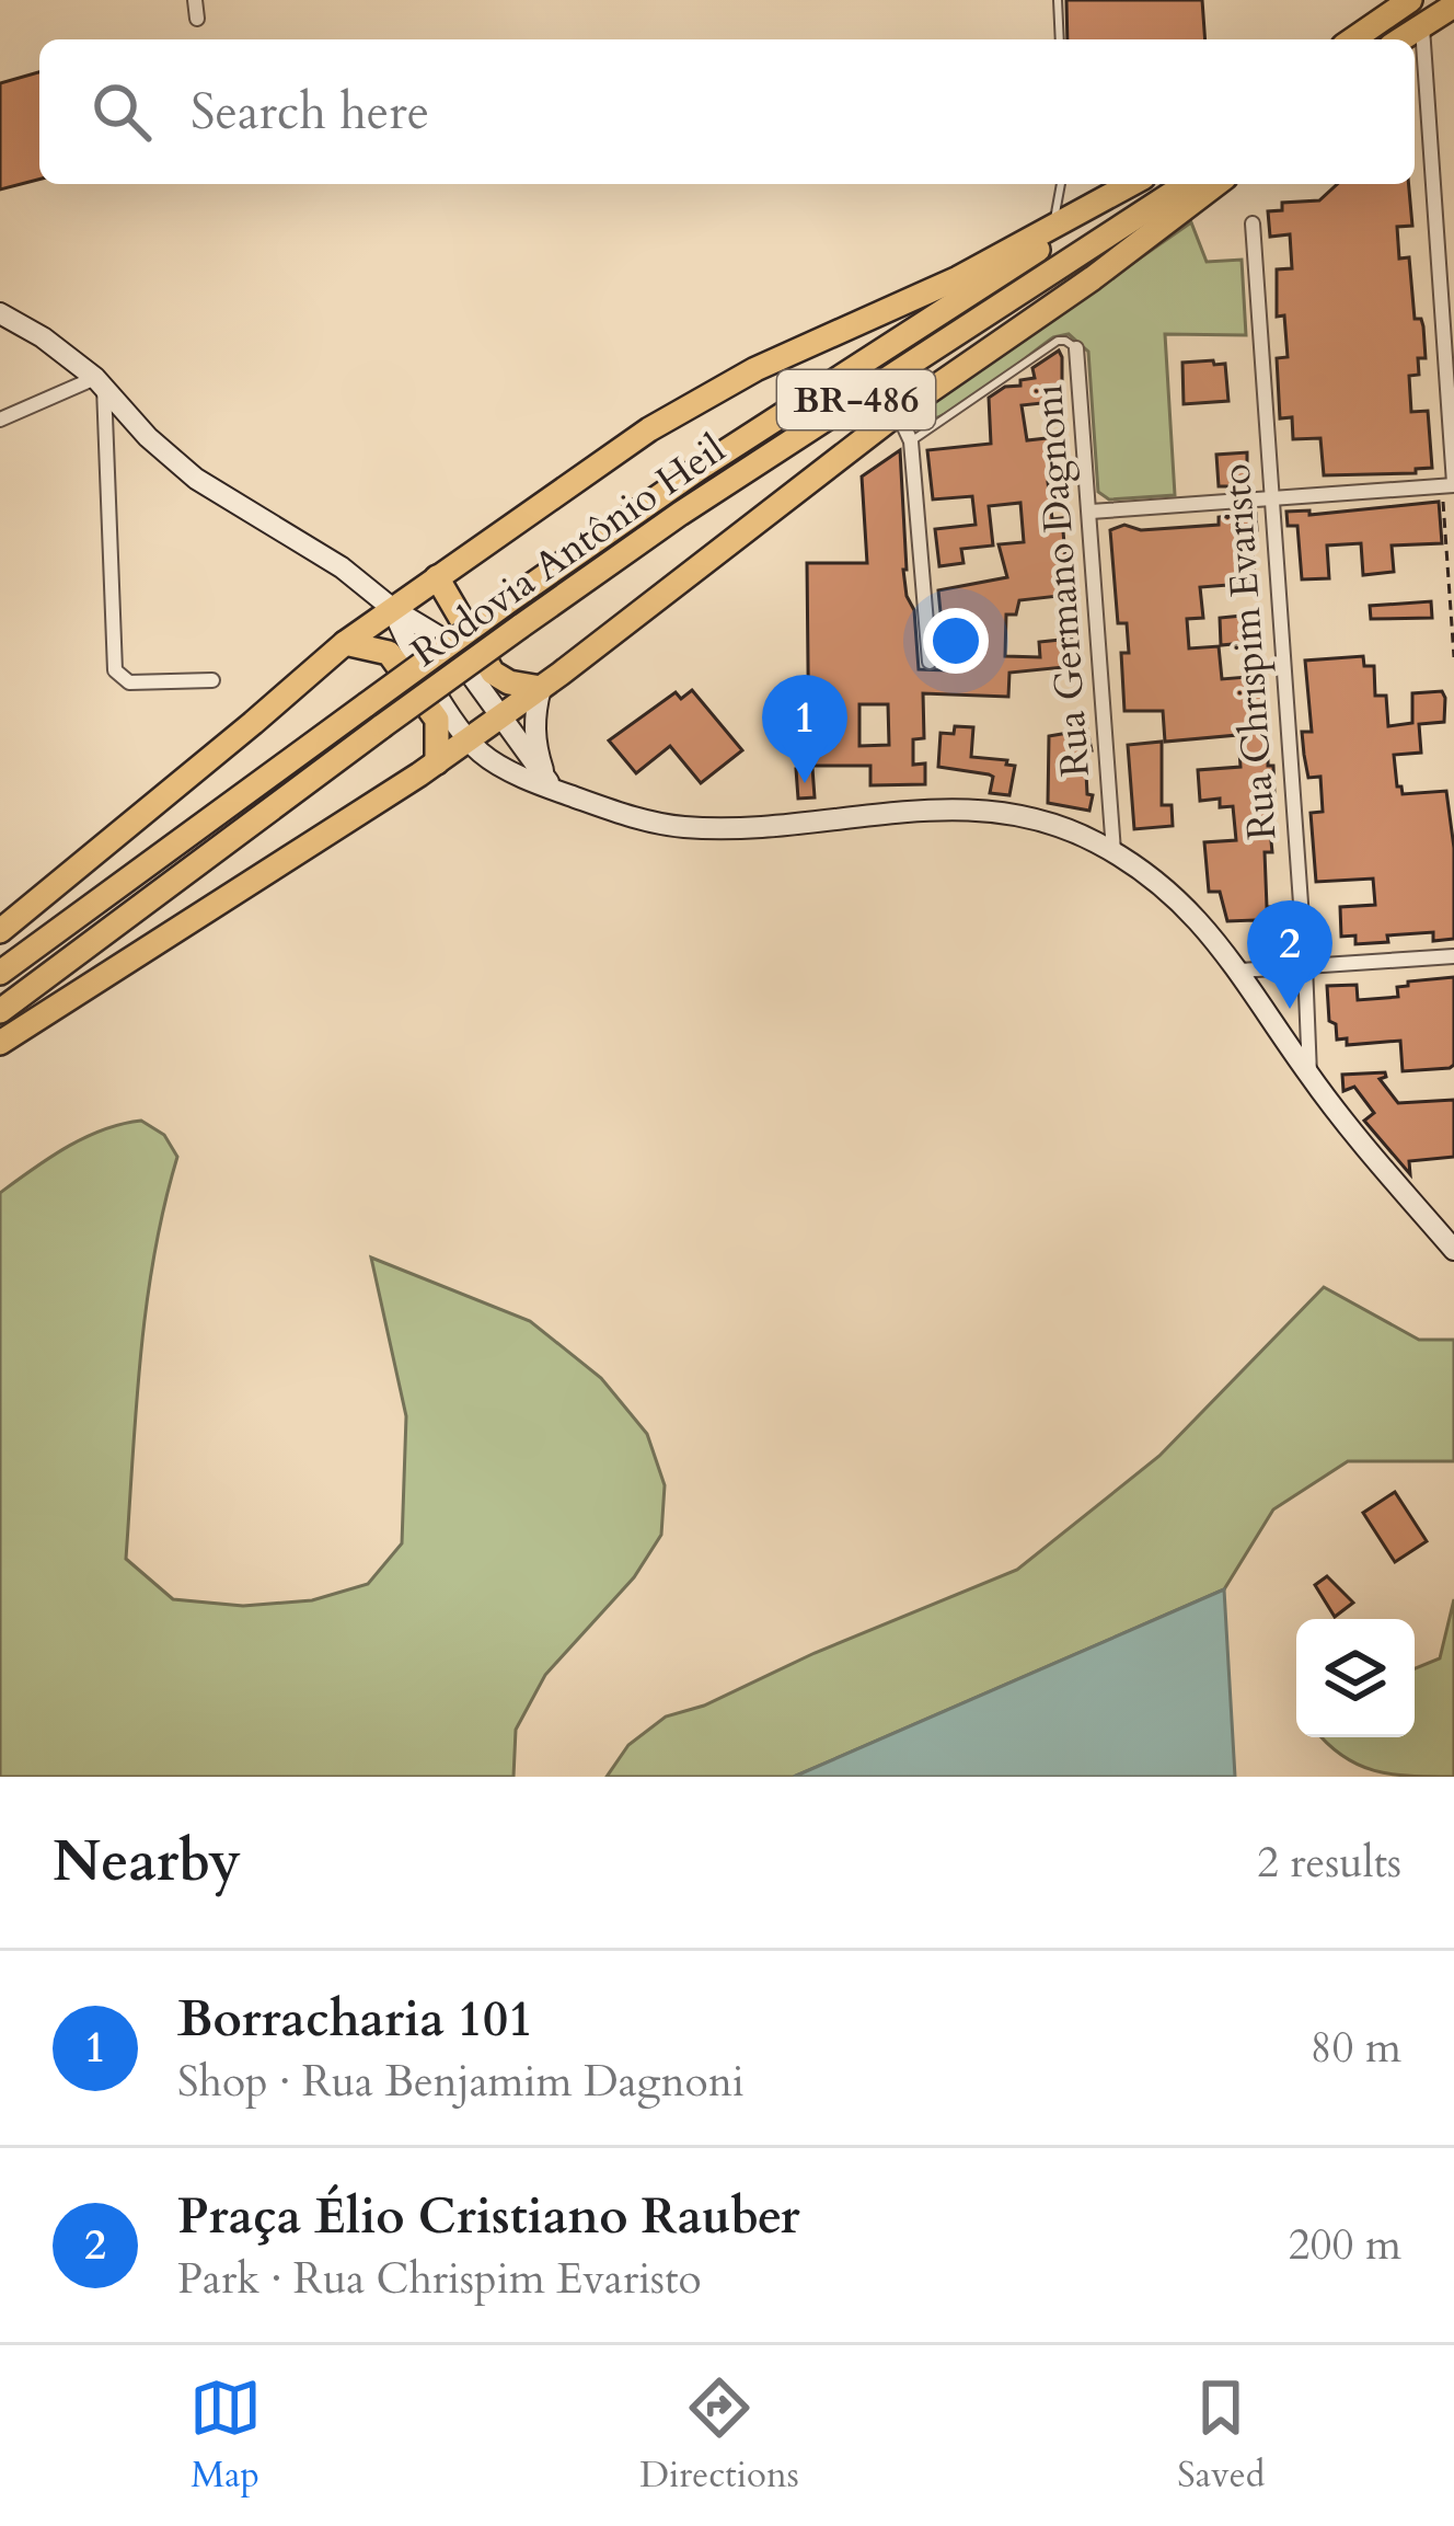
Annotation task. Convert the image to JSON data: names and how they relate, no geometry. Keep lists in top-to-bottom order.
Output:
{
  "streets": {
    "main road": ["BR-486", "Rodovia Antônio Heil"],
    "street": ["Rua Germano Dagnoni", "Rua Chrispim Evaristo"]
  },
  "page": {
    "search": "Search here",
    "pins": ["1", "2"],
    "heading": ["Nearby", "2 results"],
    "list": [
      {
        "mark": "1",
        "name": "Borracharia 101",
        "note": "Shop · Rua Benjamim Dagnoni",
        "value": "80 m"
      },
      {
        "mark": "2",
        "name": "Praça Élio Cristiano Rauber",
        "note": "Park · Rua Chrispim Evaristo",
        "value": "200 m"
      }
    ],
    "nav": ["Map", "Directions", "Saved"]
  }
}
